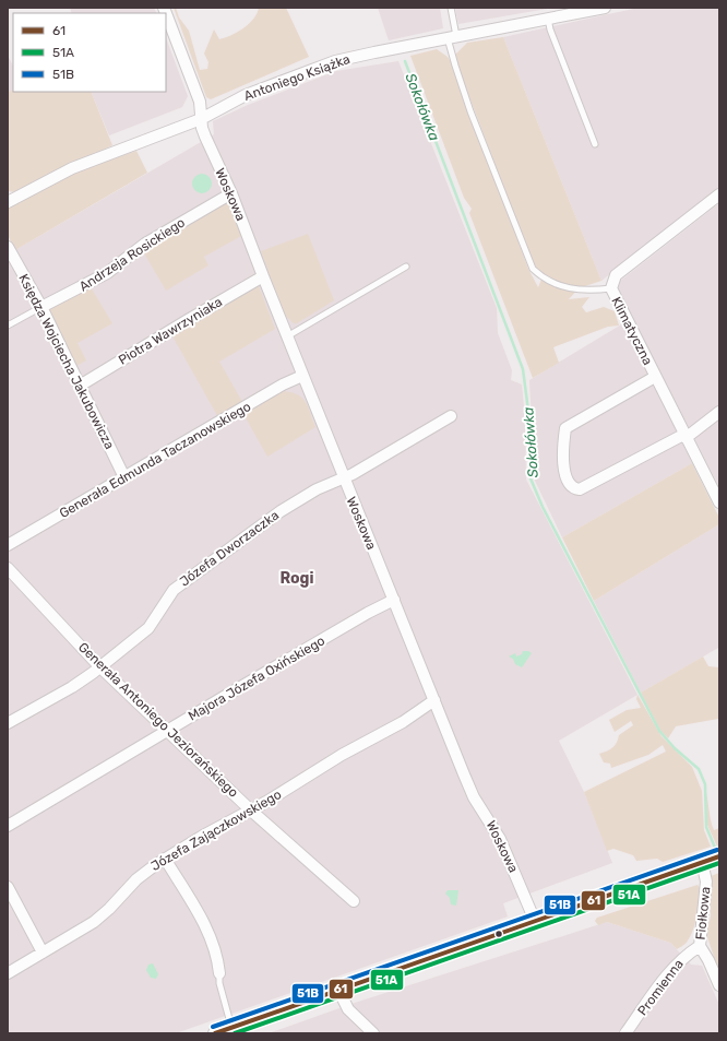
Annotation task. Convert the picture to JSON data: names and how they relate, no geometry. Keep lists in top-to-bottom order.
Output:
{
  "streets": {
    "street": [
      "Antoniego Książka",
      "Woskowa",
      "Andrzeja Rosickiego",
      "Piotra Wawrzyniaka",
      "Klimatyczna",
      "Księdza Wojciecha Jakubowicza",
      "Generała Edmunda Taczanowskiego",
      "Józefa Dworzaczka",
      "Majora Józefa Oxińskiego",
      "Generała Antoniego Jeziorańskiego",
      "Józefa Zajączkowskiego",
      "Fiołkowa",
      "Promienna"
    ]
  },
  "crossings": [
    ["Antoniego Książka", "Woskowa"],
    ["Woskowa", "Andrzeja Rosickiego"],
    ["Woskowa", "Piotra Wawrzyniaka"],
    ["Woskowa", "Generała Edmunda Taczanowskiego"],
    ["Woskowa", "Józefa Dworzaczka"],
    ["Woskowa", "Majora Józefa Oxińskiego"],
    ["Woskowa", "Józefa Zajączkowskiego"],
    ["Andrzeja Rosickiego", "Księdza Wojciecha Jakubowicza"],
    ["Piotra Wawrzyniaka", "Księdza Wojciecha Jakubowicza"],
    ["Księdza Wojciecha Jakubowicza", "Generała Edmunda Taczanowskiego"],
    ["Józefa Dworzaczka", "Generała Antoniego Jeziorańskiego"],
    ["Majora Józefa Oxińskiego", "Generała Antoniego Jeziorańskiego"],
    ["Generała Antoniego Jeziorańskiego", "Józefa Zajączkowskiego"],
    ["Fiołkowa", "Promienna"]
  ],
  "districts": ["Rogi"],
  "water": ["Sokołówka"],
  "lines": ["transit line 51B", "transit line 61", "transit line 51A"],
  "legend": ["61", "51A", "51B"]
}
